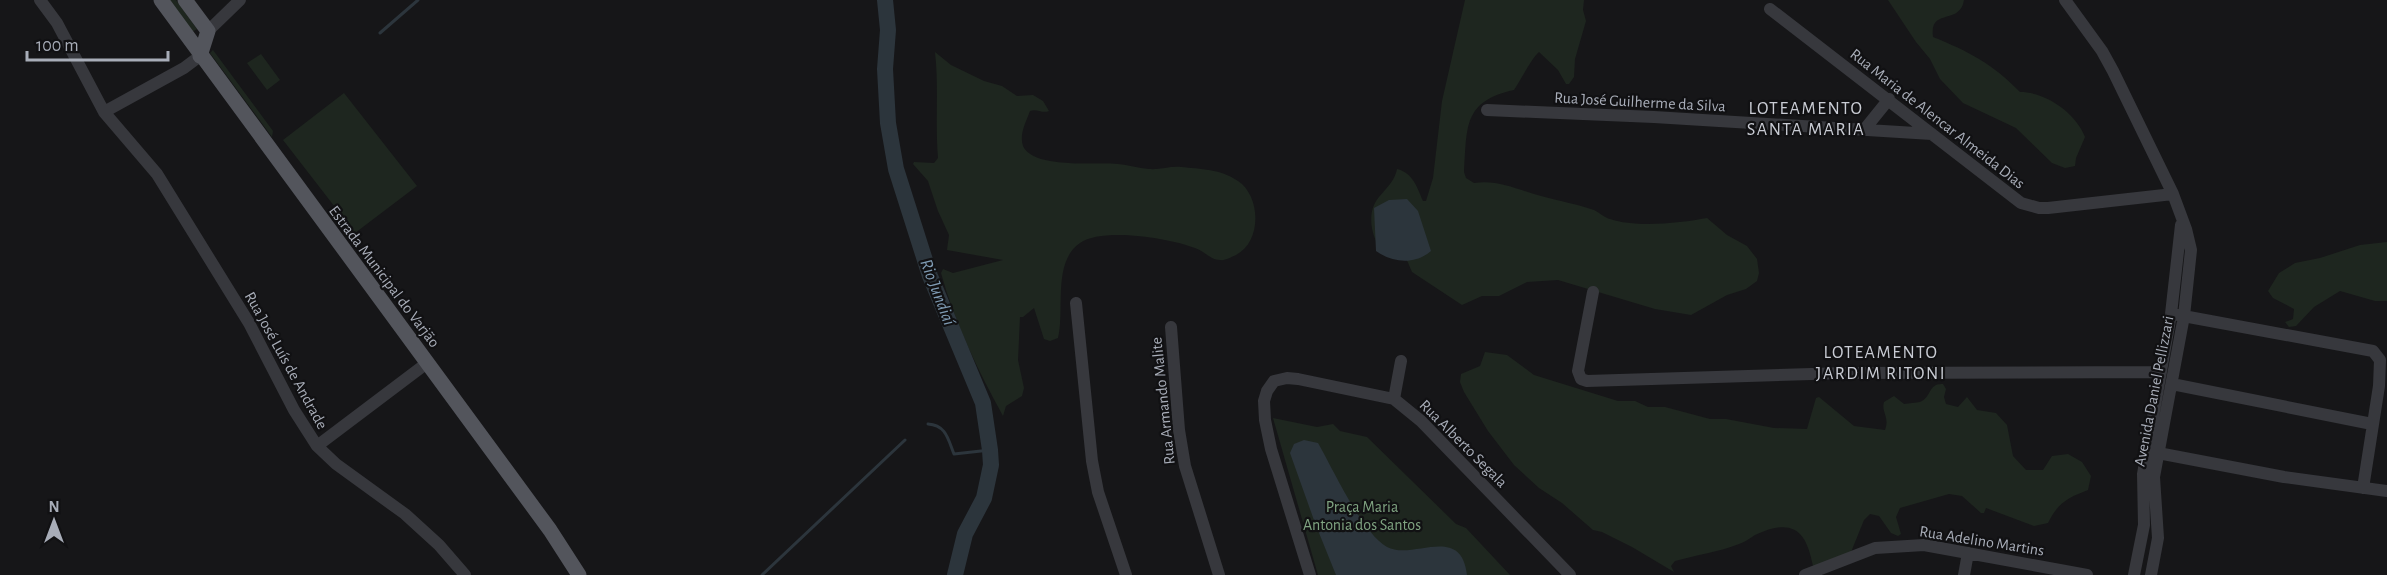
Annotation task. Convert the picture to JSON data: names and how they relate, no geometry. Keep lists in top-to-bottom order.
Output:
{
  "streets": {
    "main road": ["Estrada Municipal do Varjão"],
    "street": [
      "Rua José Guilherme da Silva",
      "Rua Maria de Alencar Almeida Dias",
      "Rua José Luís de Andrade",
      "Avenida Daniel Pellizzari",
      "Rua Armando Malite",
      "Rua Alberto Segala",
      "Rua Adelino Martins"
    ]
  },
  "crossings": [
    ["Rua José Guilherme da Silva", "Rua Maria de Alencar Almeida Dias"],
    ["Rua Maria de Alencar Almeida Dias", "Avenida Daniel Pellizzari"]
  ],
  "districts": ["LOTEAMENTO SANTA MARIA", "LOTEAMENTO JARDIM RITONI"],
  "water": ["Rio Jundiaí"],
  "parks": ["Praça Maria Antonia dos Santos"],
  "scale_bar": "100 m",
  "north": "top"
}
